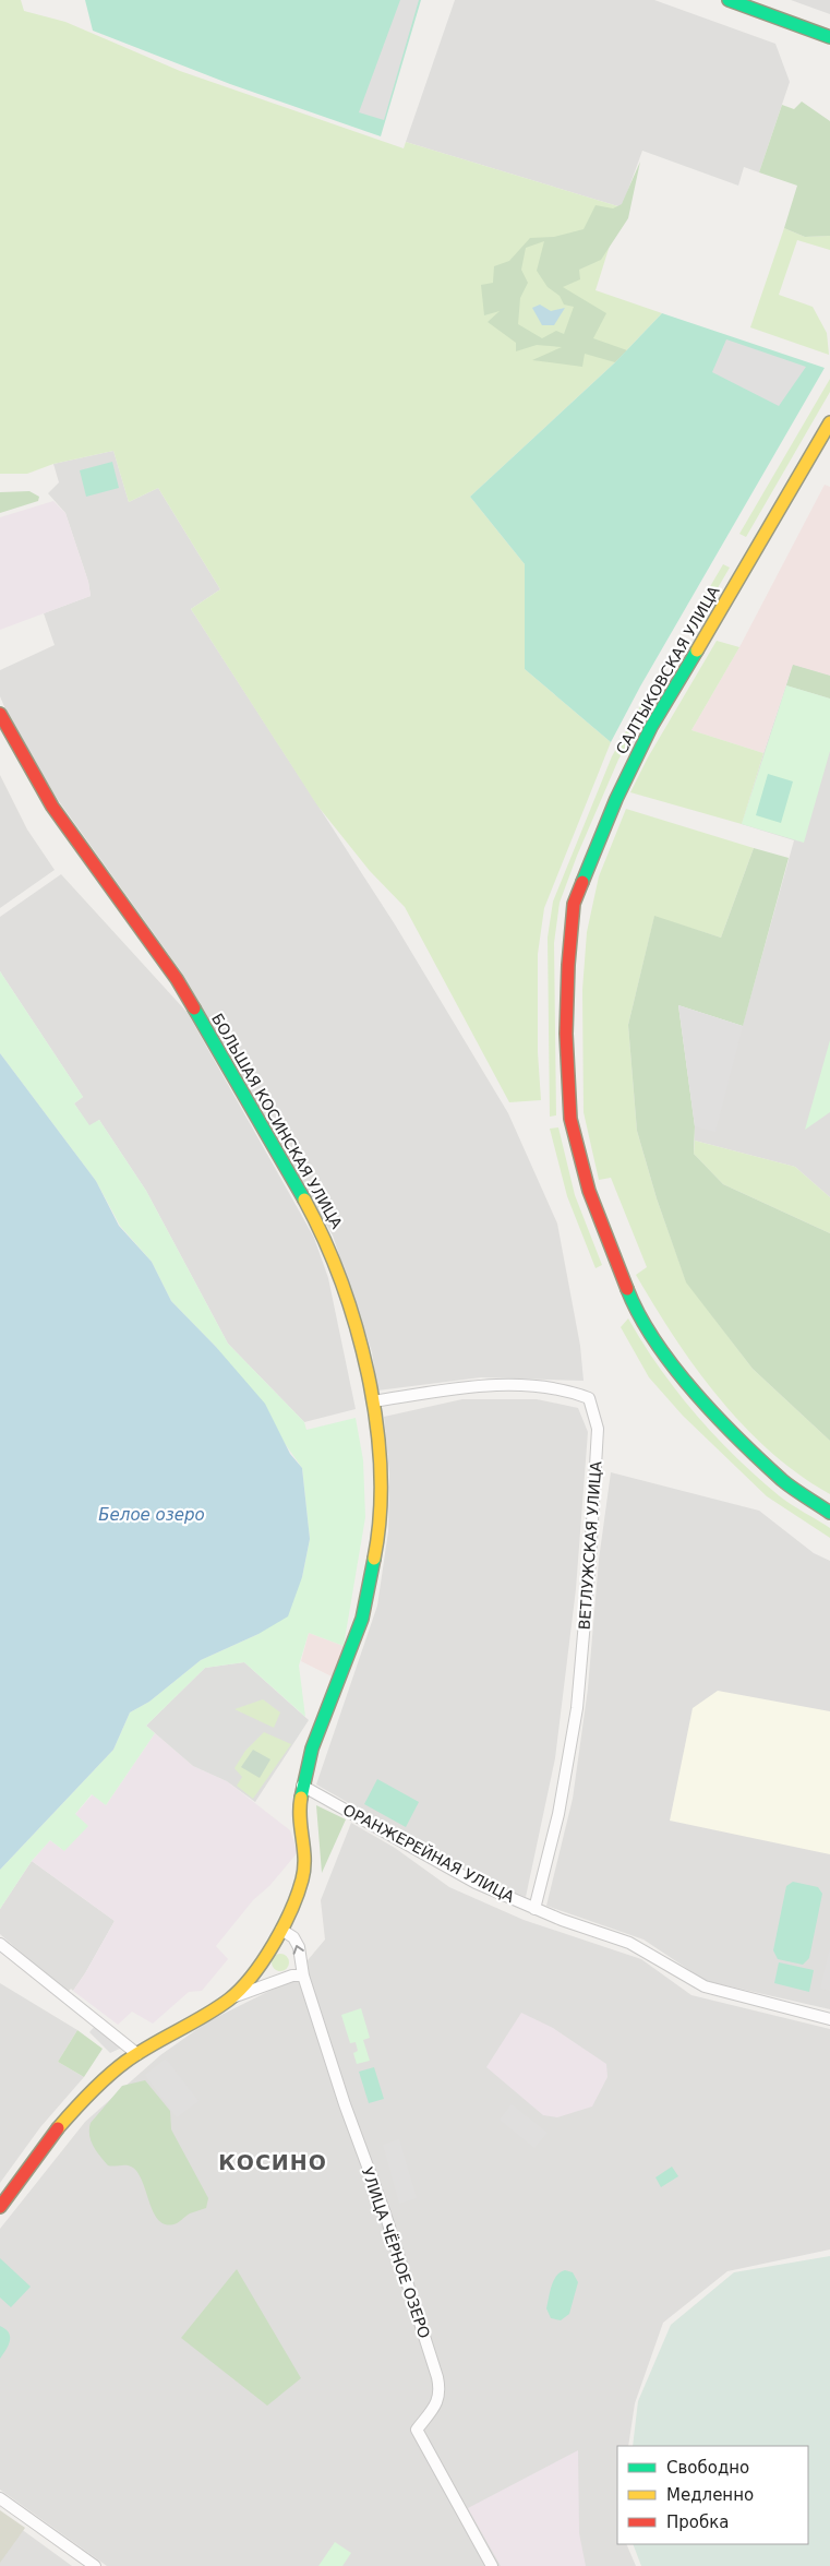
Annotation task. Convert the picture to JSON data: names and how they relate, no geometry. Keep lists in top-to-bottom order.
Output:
{
  "streets": {
    "street": [
      "САЛТЫКОВСКАЯ УЛИЦА",
      "БОЛЬШАЯ КОСИНСКАЯ УЛИЦА",
      "ВЕТЛУЖСКАЯ УЛИЦА",
      "ОРАНЖЕРЕЙНАЯ УЛИЦА",
      "УЛИЦА ЧЁРНОЕ ОЗЕРО"
    ]
  },
  "crossings": [
    ["БОЛЬШАЯ КОСИНСКАЯ УЛИЦА", "ВЕТЛУЖСКАЯ УЛИЦА"],
    ["БОЛЬШАЯ КОСИНСКАЯ УЛИЦА", "ОРАНЖЕРЕЙНАЯ УЛИЦА"],
    ["БОЛЬШАЯ КОСИНСКАЯ УЛИЦА", "УЛИЦА ЧЁРНОЕ ОЗЕРО"],
    ["ВЕТЛУЖСКАЯ УЛИЦА", "ОРАНЖЕРЕЙНАЯ УЛИЦА"]
  ],
  "districts": ["КОСИНО"],
  "water": ["Белое озеро"],
  "legend": ["Свободно", "Медленно", "Пробка"]
}
